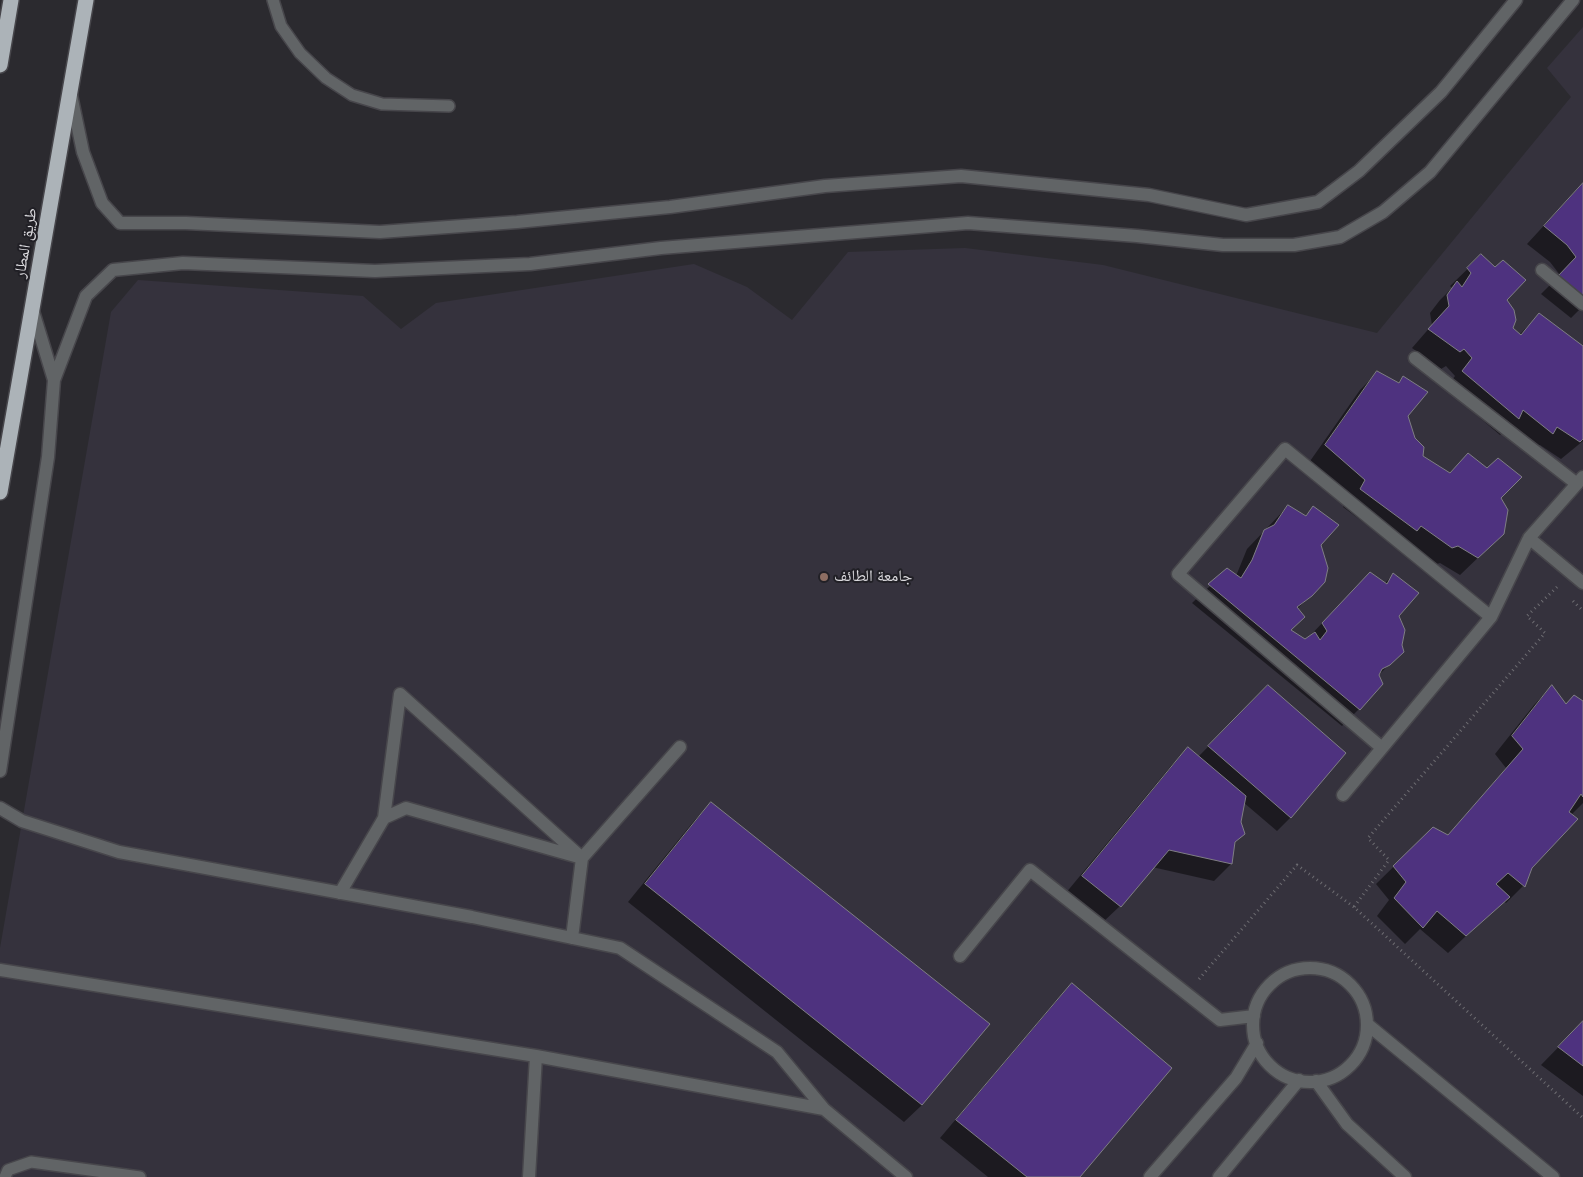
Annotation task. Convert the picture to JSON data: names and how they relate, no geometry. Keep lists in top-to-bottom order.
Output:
{
  "streets": {
    "highway": ["طريق المطار"]
  },
  "places": ["جامعة الطائف"]
}
